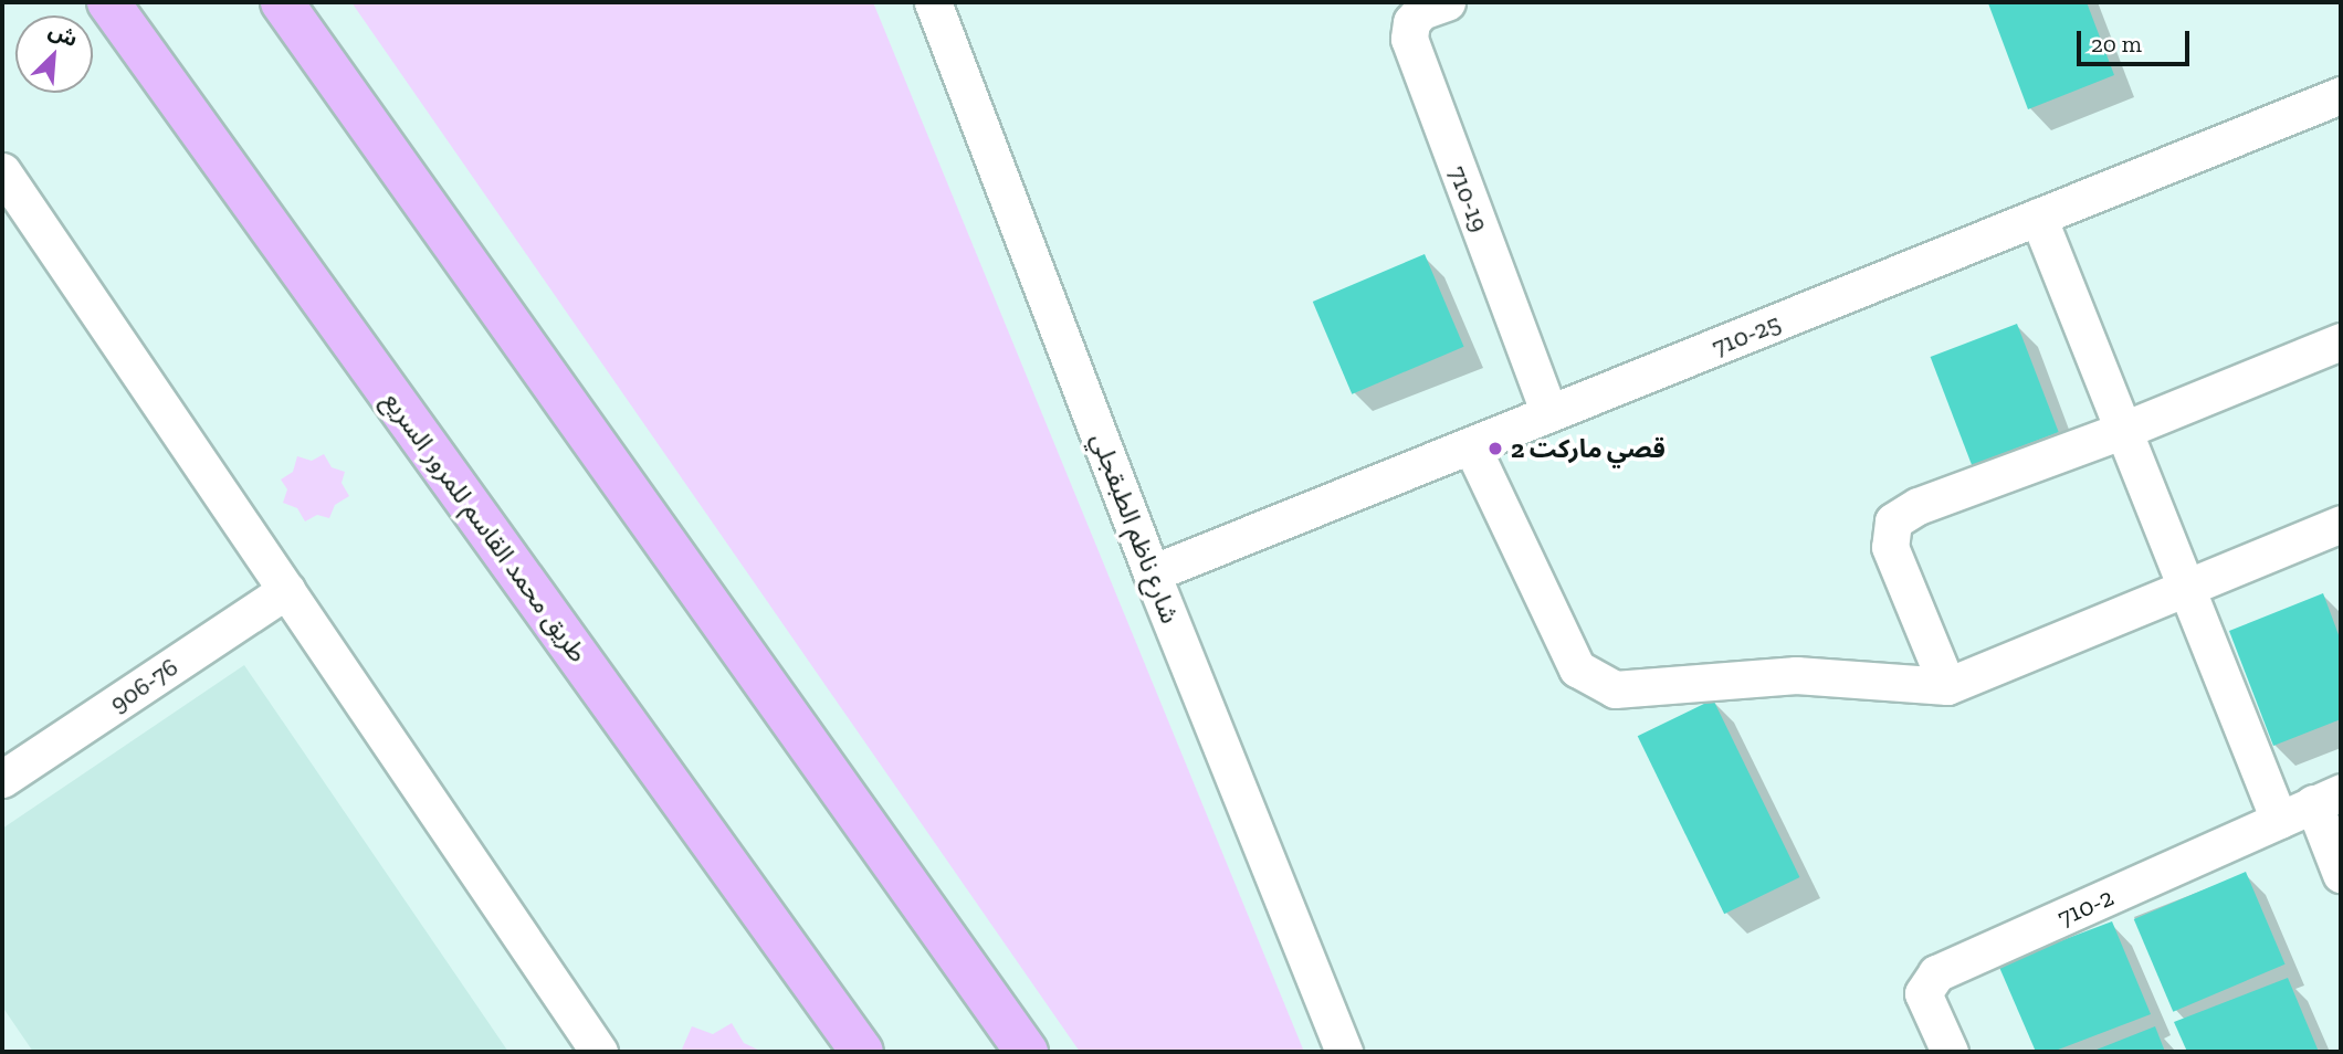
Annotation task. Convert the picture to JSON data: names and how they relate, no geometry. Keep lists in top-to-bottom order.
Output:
{
  "streets": {
    "highway": ["طريق محمد القاسم للمرور السريع"],
    "street": [
      "710-19",
      "710-25",
      "شارع ناظم الطبقجلي",
      "906-76",
      "710-2"
    ]
  },
  "crossings": [
    ["710-19", "710-25"],
    ["710-25", "شارع ناظم الطبقجلي"]
  ],
  "places": ["قصي ماركت 2"],
  "scale_bar": "20 m",
  "north": "top right"
}
